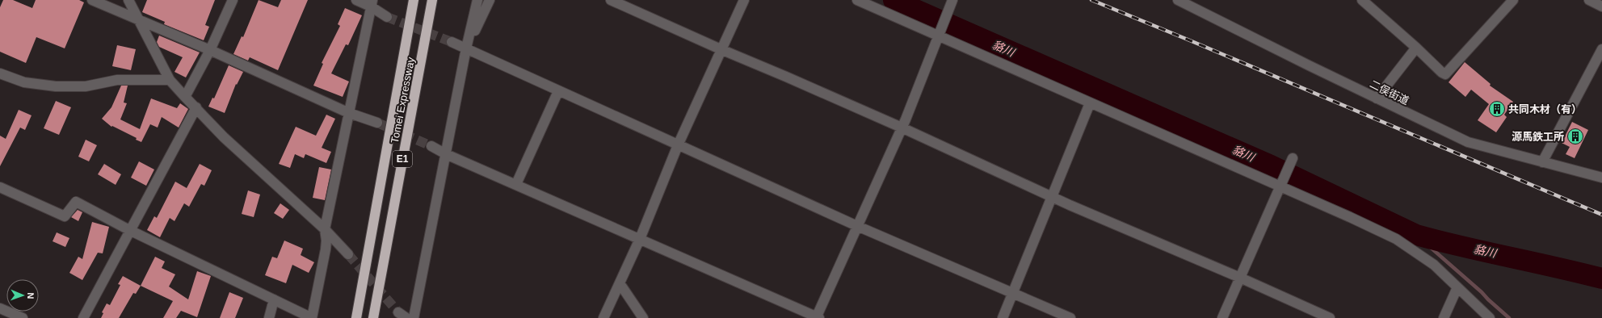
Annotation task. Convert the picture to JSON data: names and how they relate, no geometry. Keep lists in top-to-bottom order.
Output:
{
  "streets": {
    "highway": ["Tomei Expressway", "E1"],
    "street": ["二俣街道"]
  },
  "water": ["貉川"],
  "places": {
    "building": ["共同木材（有）", "源馬鉄工所"]
  },
  "north": "right"
}
